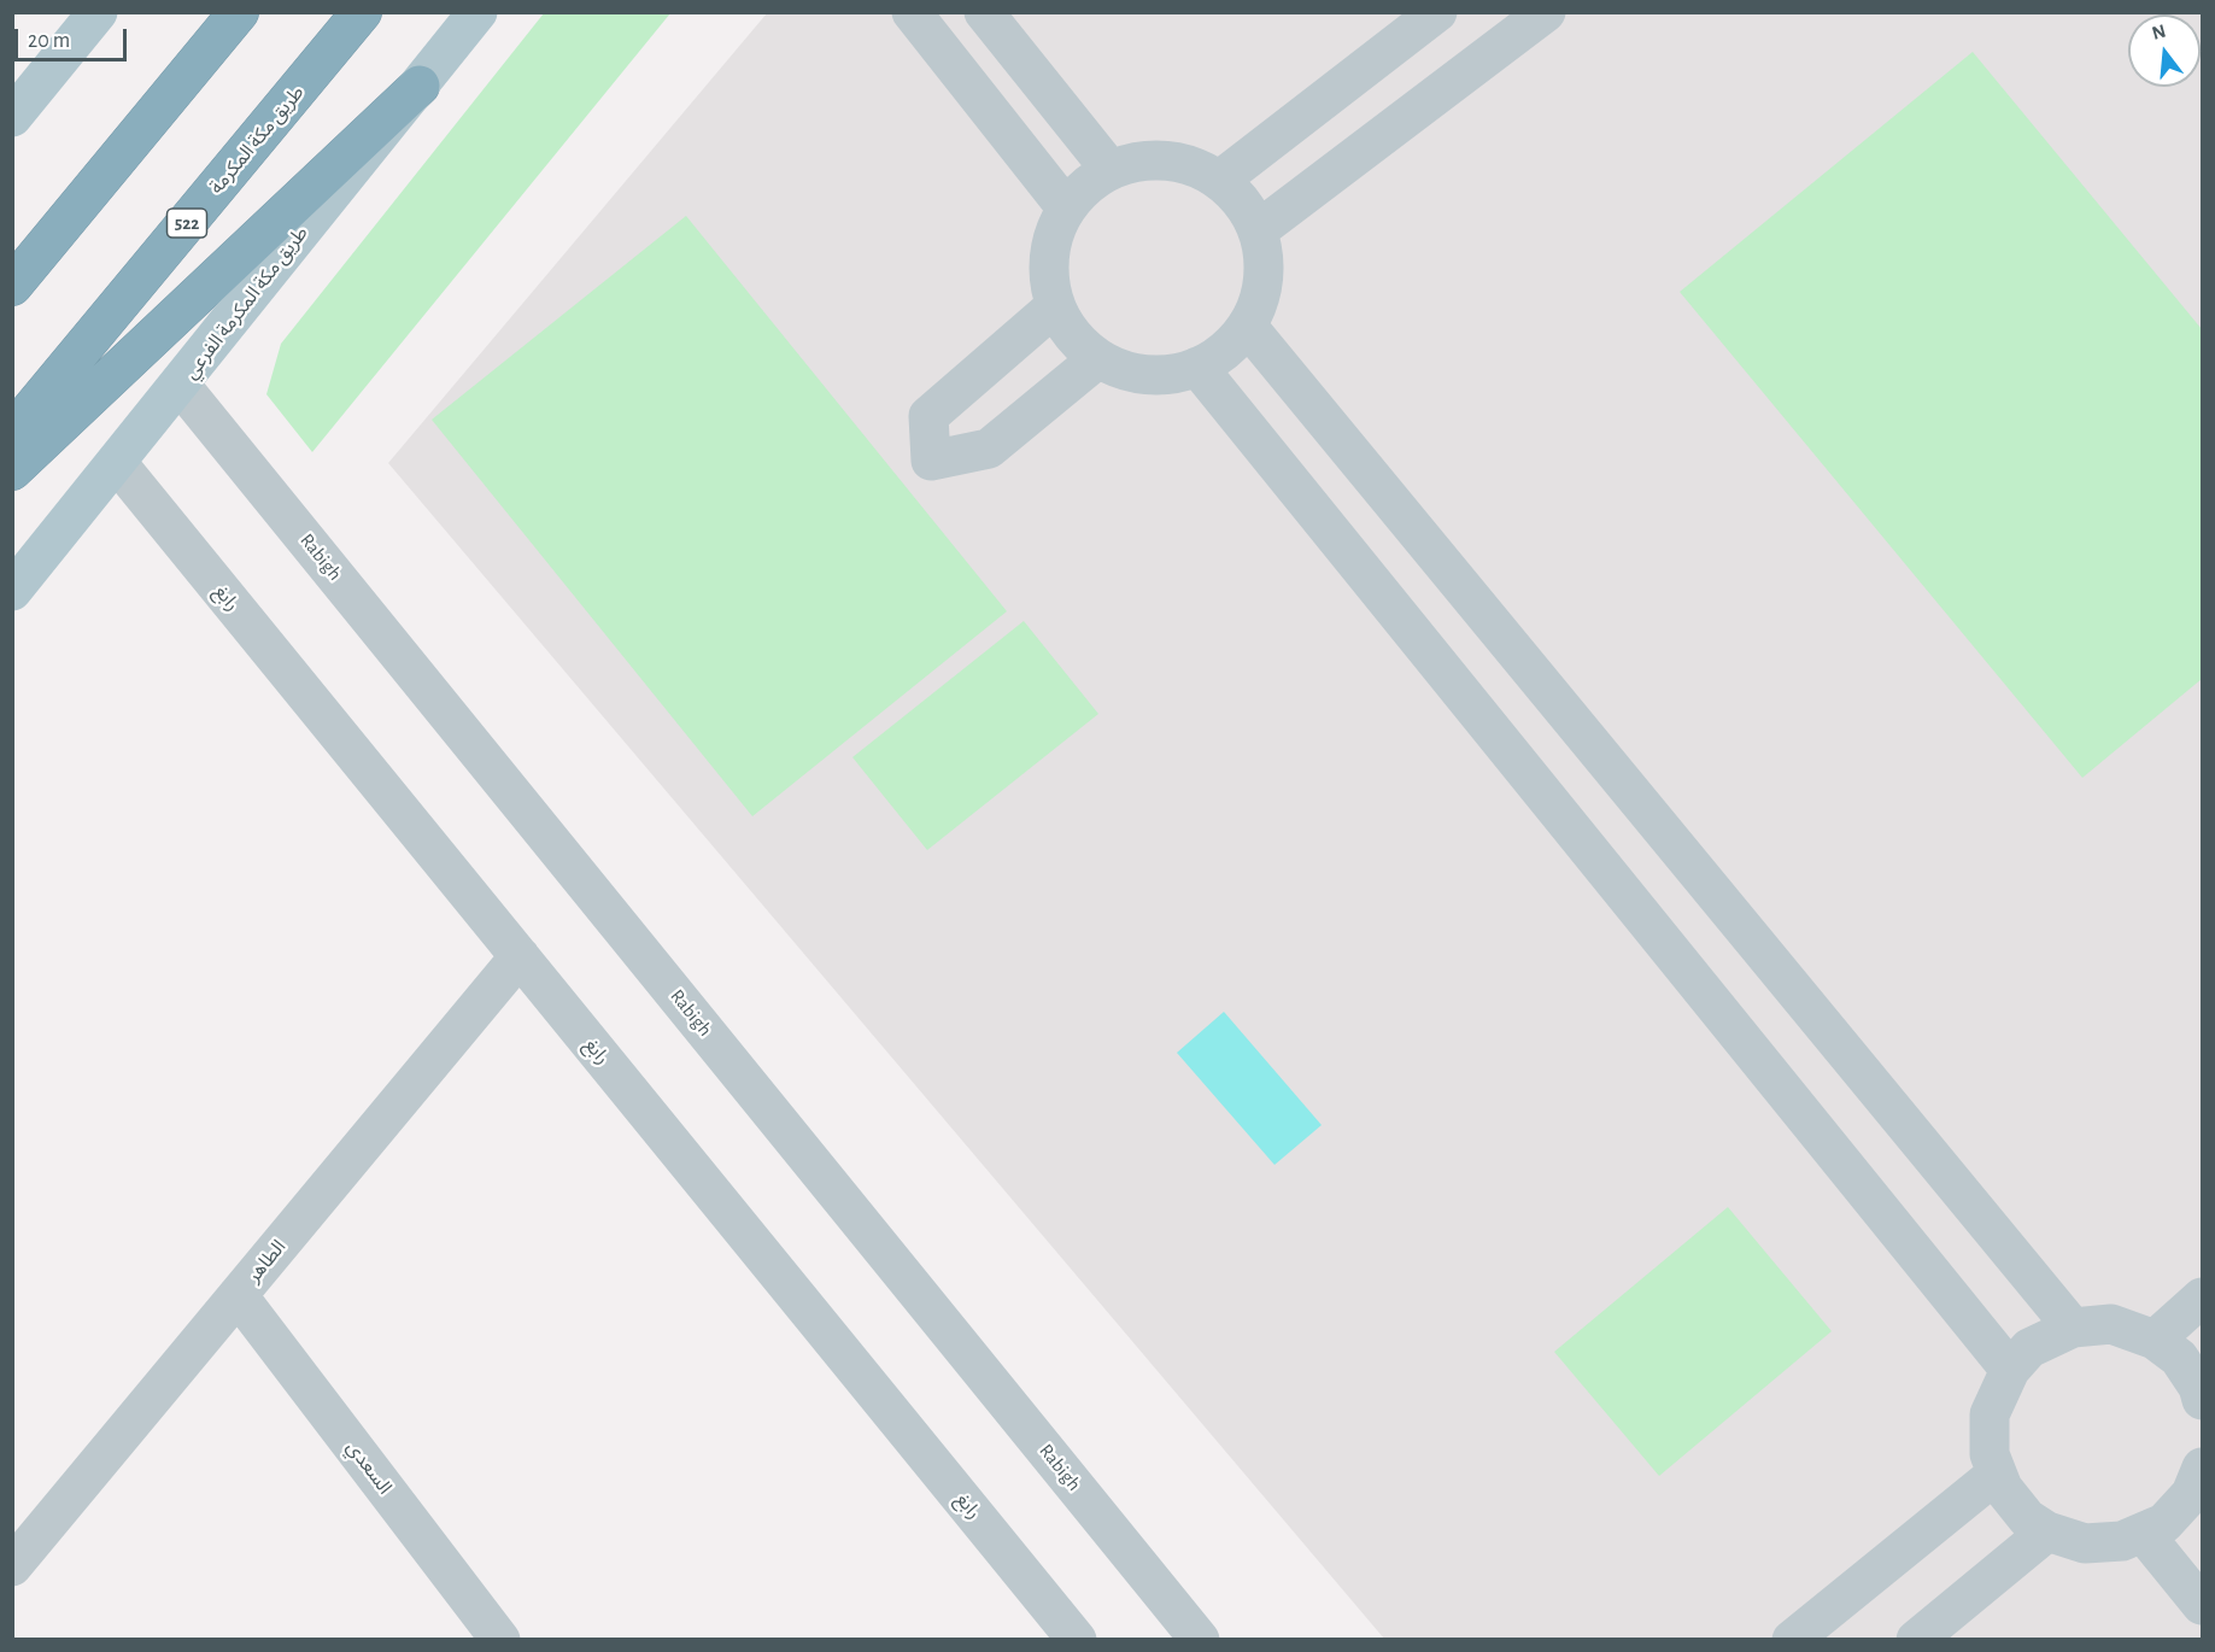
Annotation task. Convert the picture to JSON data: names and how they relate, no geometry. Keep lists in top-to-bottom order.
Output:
{
  "streets": {
    "highway": ["طريق مكة المكرمة", "522"],
    "main road": ["طريق مكة المكرمة الفرعي"],
    "street": [
      "Rabigh",
      "رابغ",
      "الطاهر",
      "السعدي"
    ]
  },
  "crossings": [
    ["طريق مكة المكرمة الفرعي", "Rabigh"],
    ["طريق مكة المكرمة الفرعي", "رابغ"],
    ["رابغ", "الطاهر"],
    ["الطاهر", "السعدي"]
  ],
  "scale_bar": "20 m",
  "north": "top"
}
